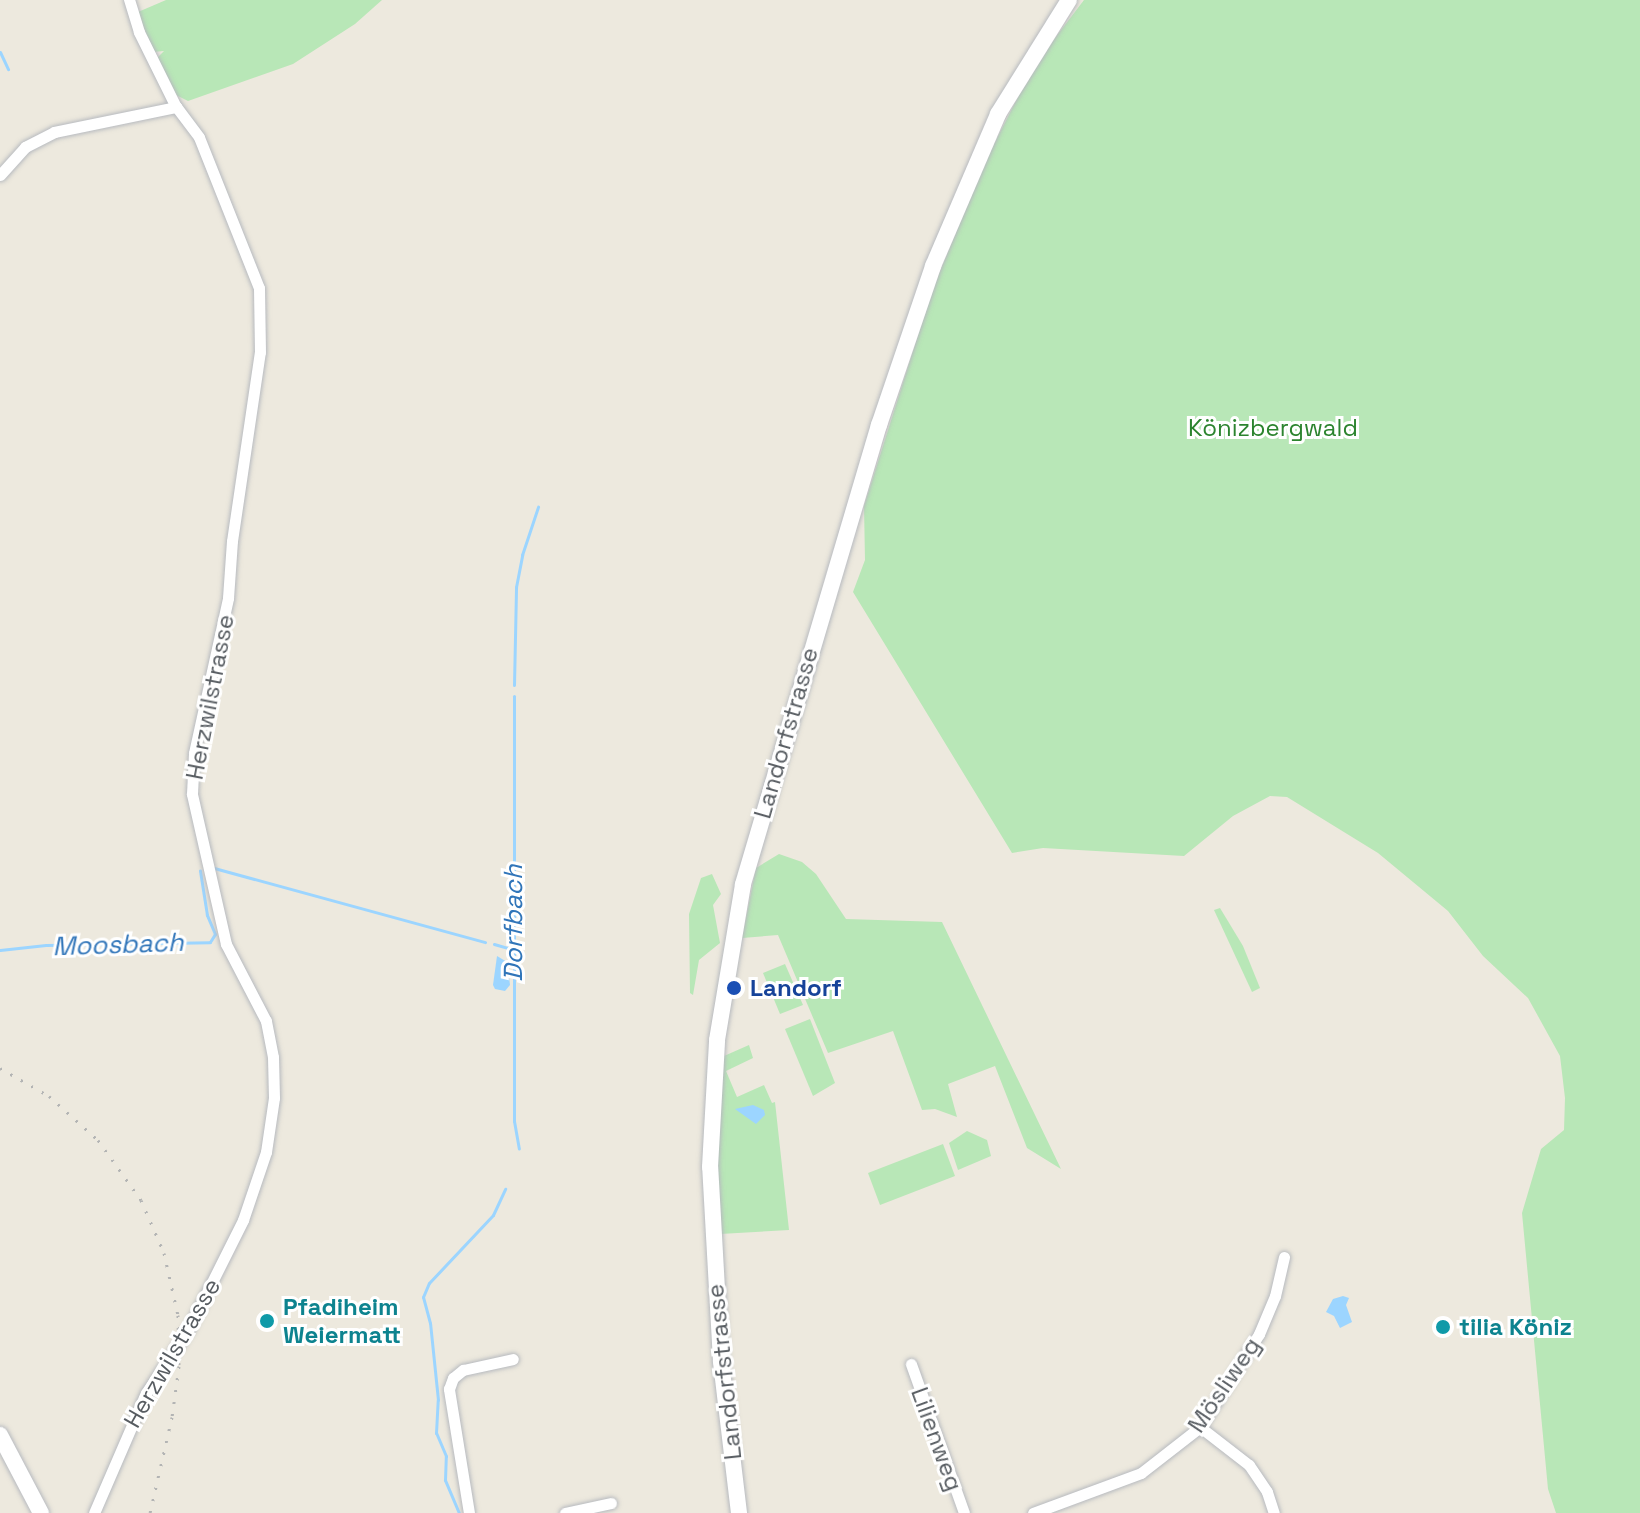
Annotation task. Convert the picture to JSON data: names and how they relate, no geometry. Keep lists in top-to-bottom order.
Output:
{
  "streets": {
    "street": [
      "Herzwilstrasse",
      "Landorfstrasse",
      "Mösliweg",
      "Lilienweg"
    ]
  },
  "water": ["Dorfbach", "Moosbach"],
  "parks": ["Könizbergwald"],
  "places": ["Landorf", "Pfadiheim Weiermatt", "tilia Köniz"]
}
